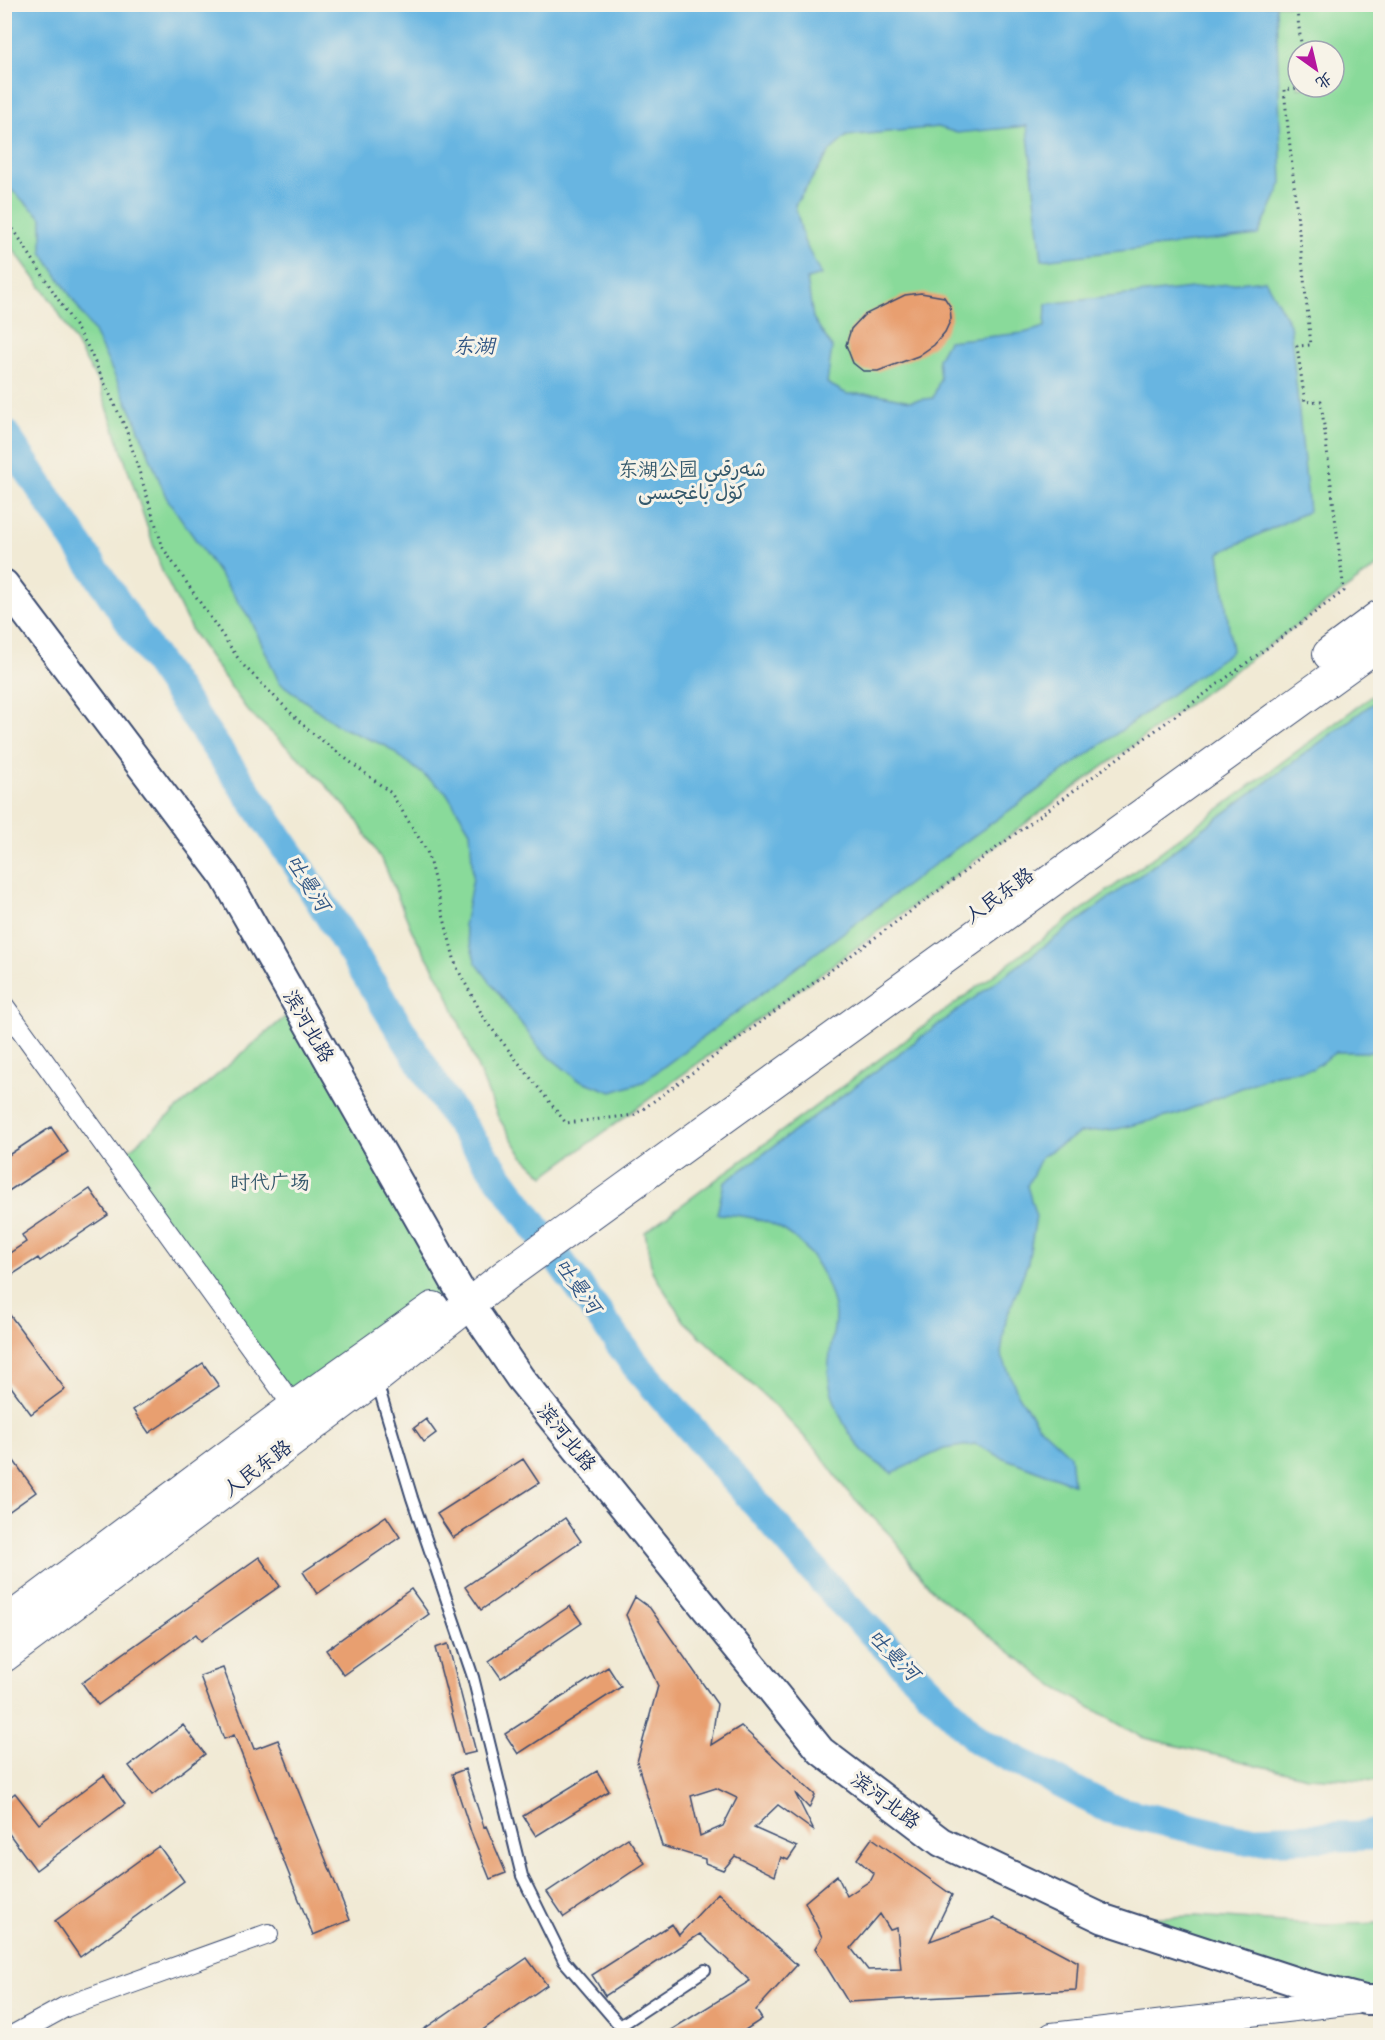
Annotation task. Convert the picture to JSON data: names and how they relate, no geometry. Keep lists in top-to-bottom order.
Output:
{
  "streets": {
    "main road": ["人民东路", "滨河北路"]
  },
  "crossings": [
    ["人民东路", "滨河北路"]
  ],
  "water": ["东湖", "吐曼河"],
  "parks": ["东湖公园 شەرقىي كۆل باغچىسى", "时代广场"],
  "north": "bottom right"
}
